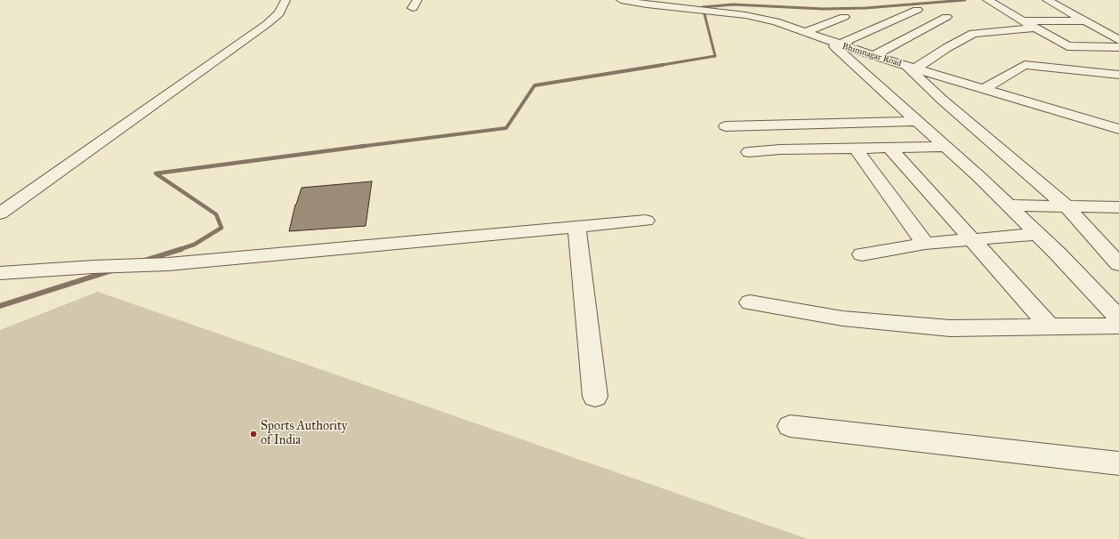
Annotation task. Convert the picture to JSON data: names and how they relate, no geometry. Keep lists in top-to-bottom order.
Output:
{
  "streets": {
    "street": ["Bhimnagar Road"]
  },
  "places": ["Sports Authority of India"]
}
